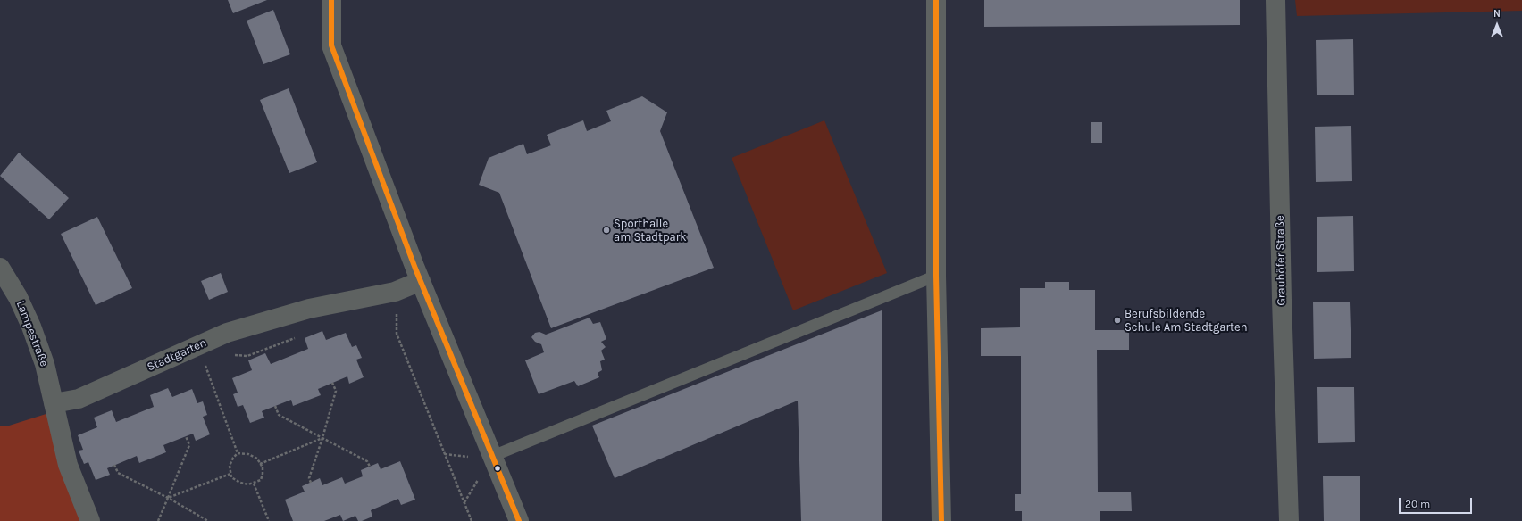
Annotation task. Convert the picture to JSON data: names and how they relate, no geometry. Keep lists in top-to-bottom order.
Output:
{
  "streets": {
    "street": ["Grauhöfer Straße", "Lampestraße", "Stadtgarten"]
  },
  "crossings": [
    ["Lampestraße", "Stadtgarten"]
  ],
  "places": ["Sporthalle am Stadtpark", "Berufsbildende Schule Am Stadtgarten"],
  "scale_bar": "20 m",
  "north": "top"
}
